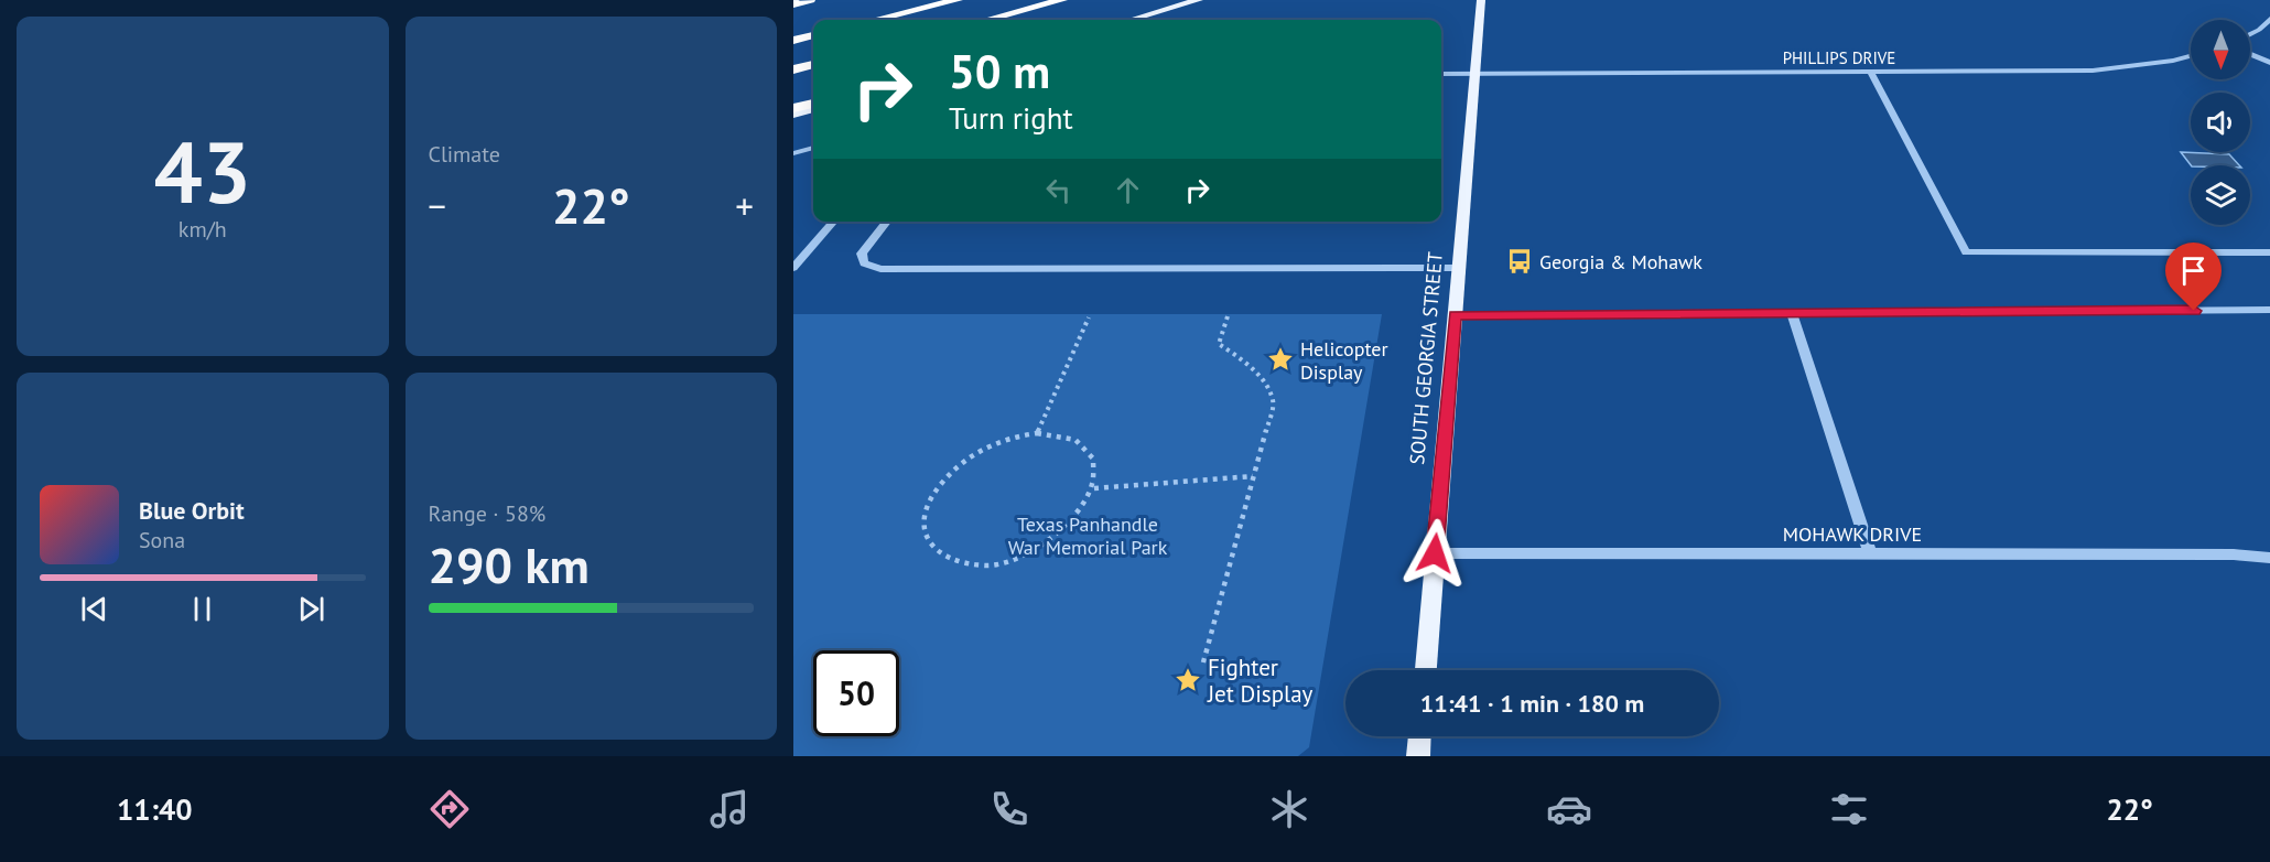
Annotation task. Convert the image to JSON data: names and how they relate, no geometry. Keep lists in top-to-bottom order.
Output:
{
  "streets": {
    "main road": ["SOUTH GEORGIA STREET"],
    "street": ["PHILLIPS DRIVE", "MOHAWK DRIVE"]
  },
  "crossings": [
    ["PHILLIPS DRIVE", "SOUTH GEORGIA STREET"],
    ["SOUTH GEORGIA STREET", "MOHAWK DRIVE"]
  ],
  "parks": ["Texas Panhandle War Memorial Park"],
  "places": {
    "bus stop": ["Georgia & Mohawk"],
    "place": ["Helicopter Display", "Fighter Jet Display"]
  },
  "north": "bottom",
  "page": {
    "tile": [
      ["43", "km/h"],
      "Climate",
      ["Range · 58%", "290 km"]
    ],
    "turn": ["50 m", "Turn right"],
    "heat": ["−", "22°", "+"],
    "song": ["Blue Orbit", "Sona"],
    "limit": "50",
    "trip": "11:41 · 1 min · 180 m",
    "tabs": ["11:40", "22°"]
  }
}
